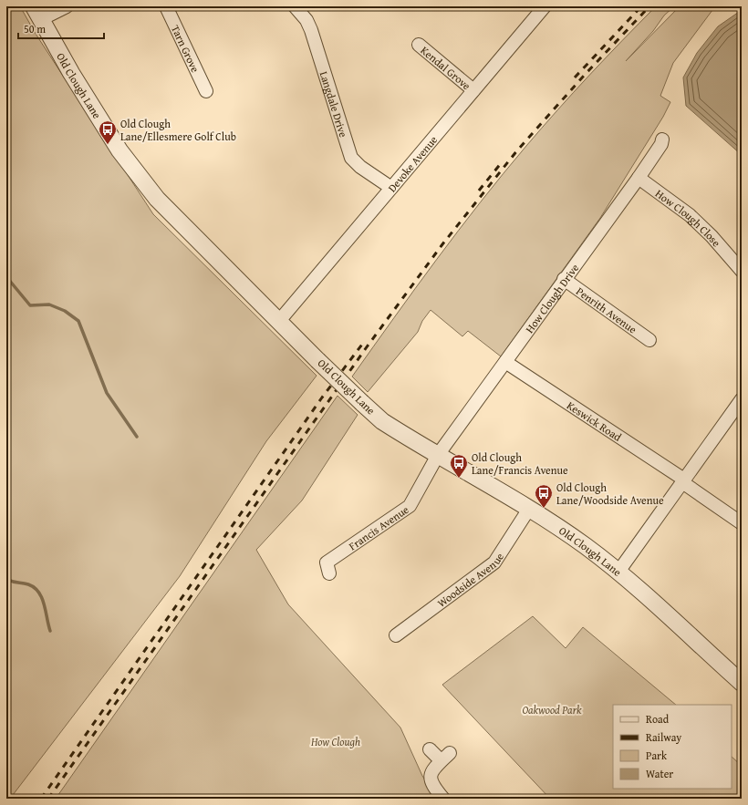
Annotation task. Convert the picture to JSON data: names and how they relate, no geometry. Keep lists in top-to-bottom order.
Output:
{
  "streets": {
    "street": [
      "Tarn Grove",
      "Kendal Grove",
      "Old Clough Lane",
      "Langdale Drive",
      "Devoke Avenue",
      "How Clough Close",
      "How Clough Drive",
      "Penrith Avenue",
      "Keswick Road",
      "Francis Avenue",
      "Woodside Avenue"
    ]
  },
  "crossings": [
    ["Kendal Grove", "Devoke Avenue"],
    ["Old Clough Lane", "Devoke Avenue"],
    ["Old Clough Lane", "How Clough Drive"],
    ["Old Clough Lane", "Francis Avenue"],
    ["Old Clough Lane", "Woodside Avenue"],
    ["Langdale Drive", "Devoke Avenue"],
    ["How Clough Close", "How Clough Drive"],
    ["How Clough Drive", "Penrith Avenue"],
    ["How Clough Drive", "Keswick Road"],
    ["How Clough Drive", "Francis Avenue"]
  ],
  "parks": ["Oakwood Park", "How Clough"],
  "places": {
    "bus stop": ["Old Clough Lane/Ellesmere Golf Club", "Old Clough Lane/Francis Avenue", "Old Clough Lane/Woodside Avenue"]
  },
  "legend": [
    "Road",
    "Railway",
    "Park",
    "Water"
  ],
  "scale_bar": "50 m"
}
